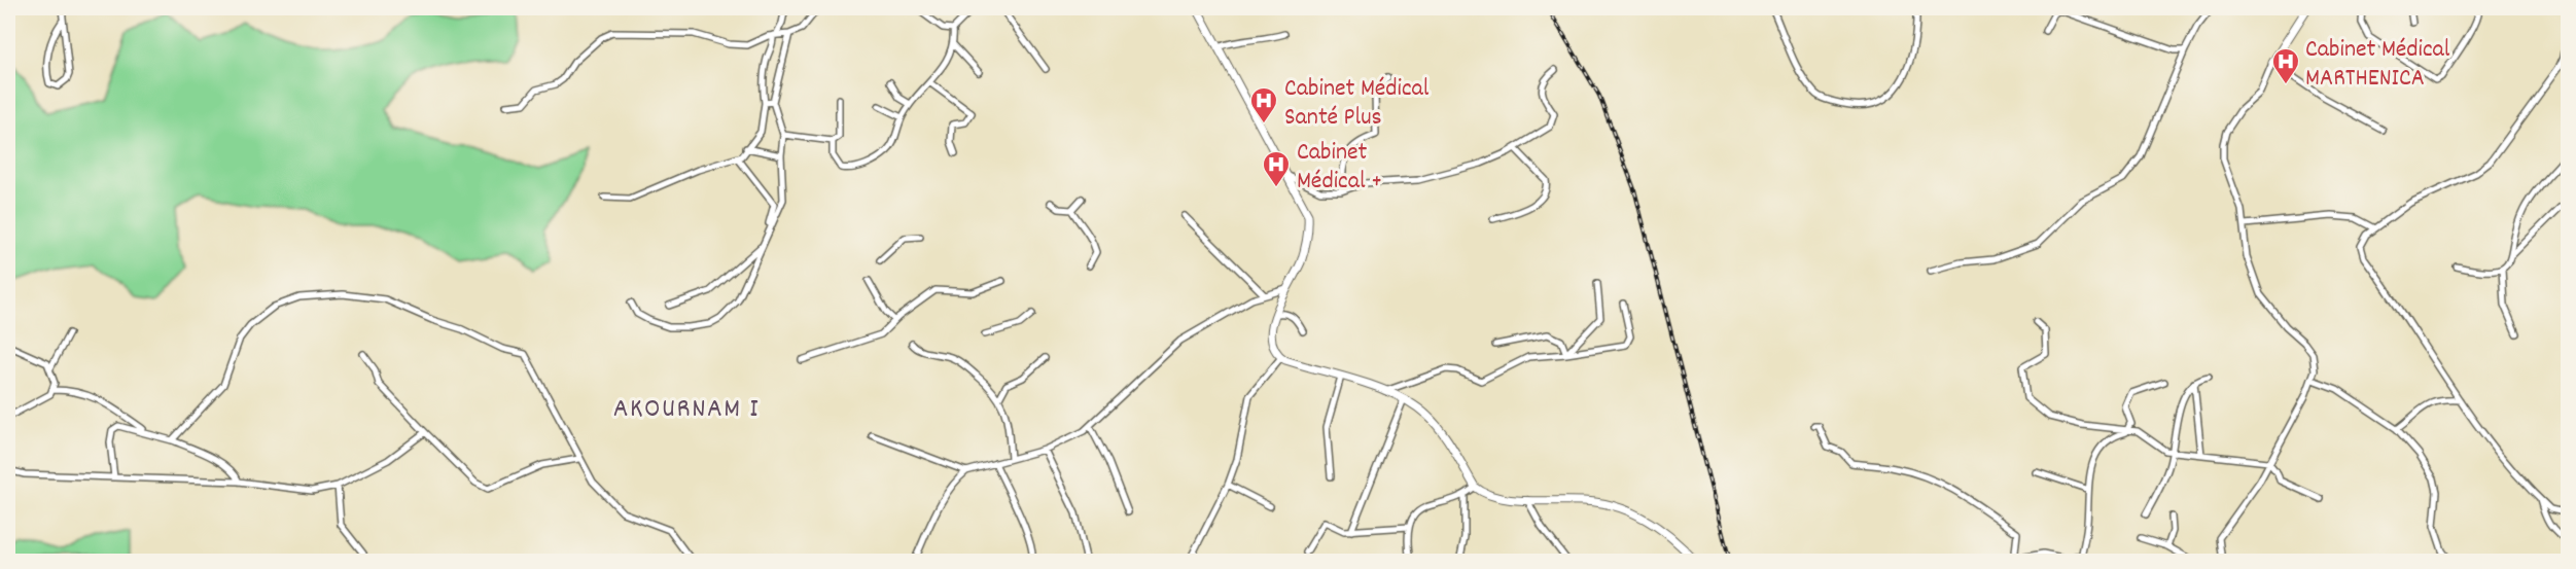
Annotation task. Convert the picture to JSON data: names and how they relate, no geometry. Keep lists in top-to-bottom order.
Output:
{
  "districts": ["AKOURNAM I"],
  "places": {
    "hospital": ["Cabinet Médical MARTHENICA", "Cabinet Médical Santé Plus", "Cabinet Médical +"]
  }
}
